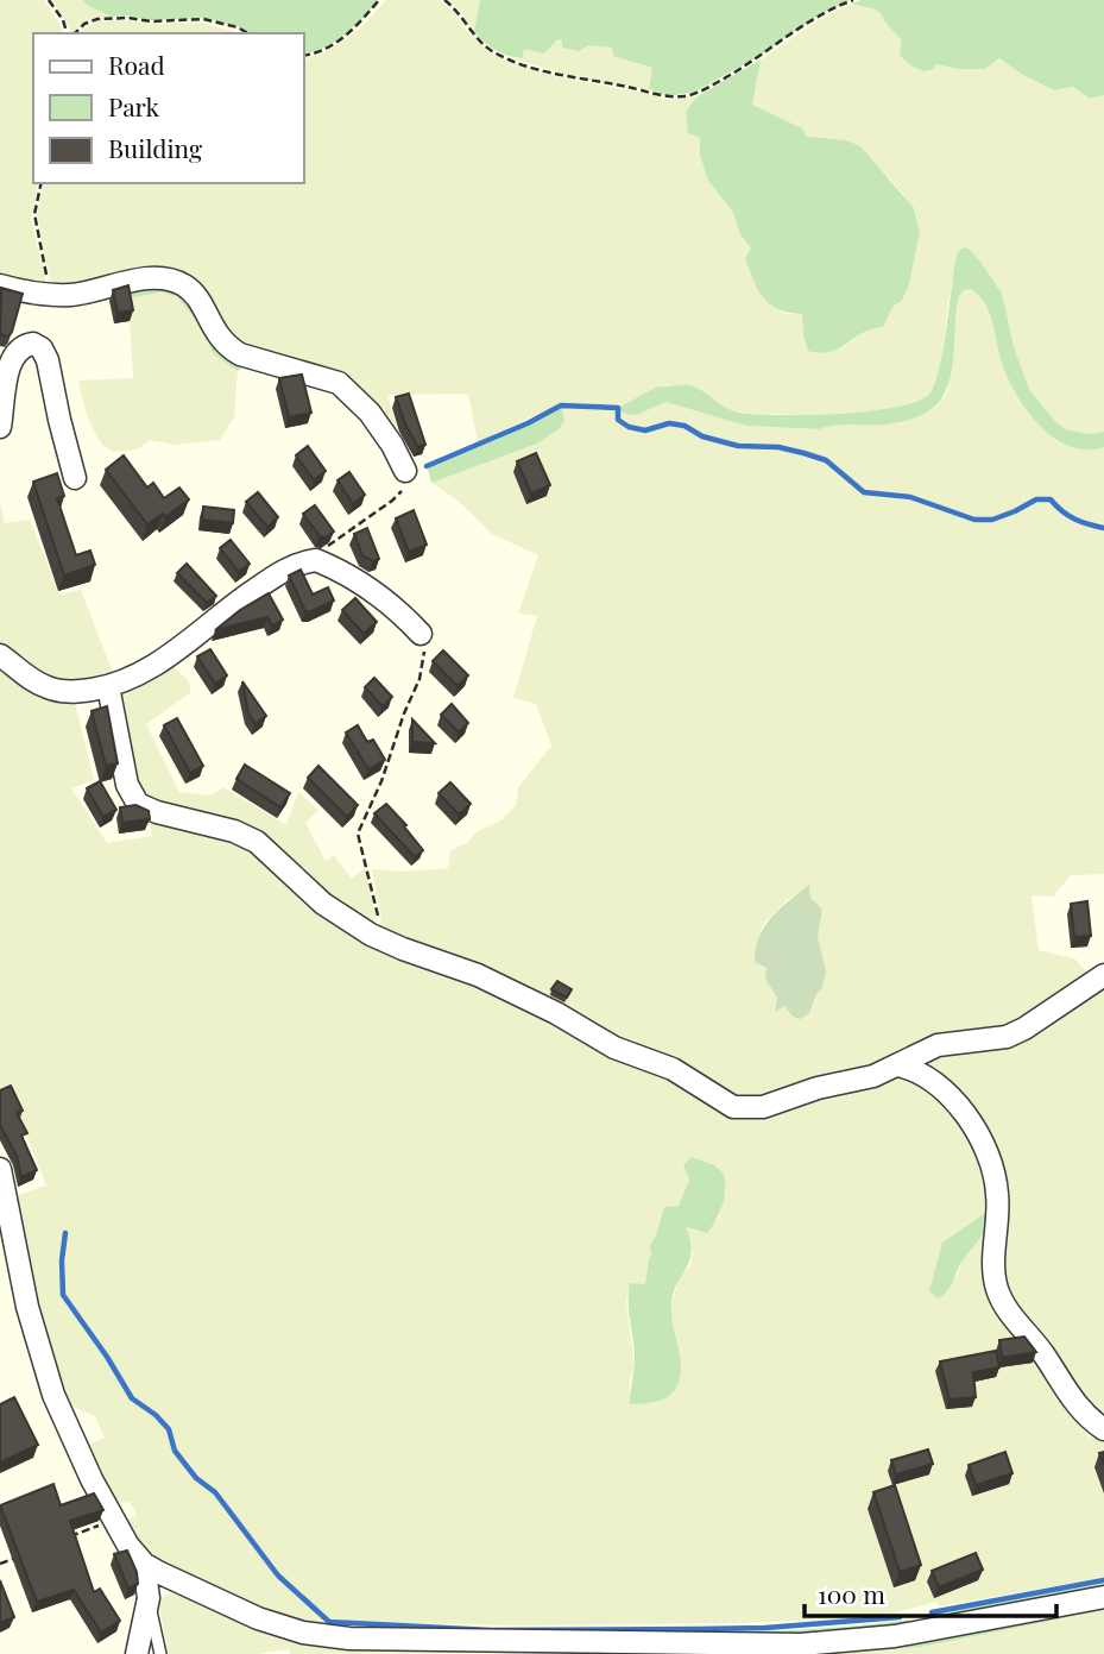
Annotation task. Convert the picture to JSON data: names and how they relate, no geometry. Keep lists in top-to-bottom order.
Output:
{
  "legend": ["Road", "Park", "Building"],
  "scale_bar": "100 m"
}
